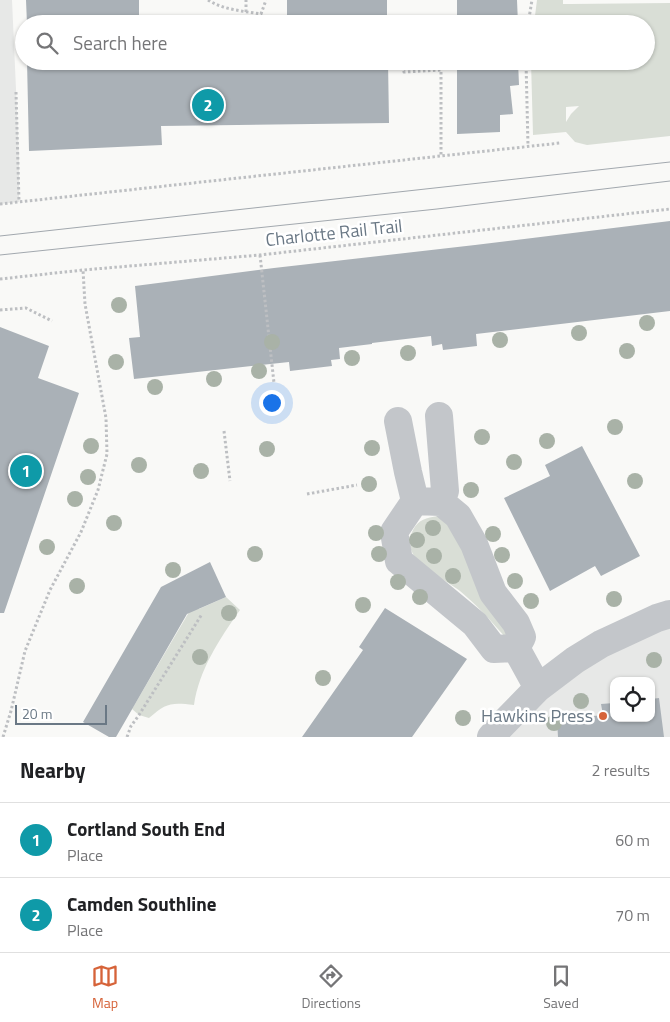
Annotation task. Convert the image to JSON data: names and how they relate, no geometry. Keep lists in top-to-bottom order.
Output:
{
  "streets": {
    "path": ["Charlotte Rail Trail"]
  },
  "places": ["Hawkins Press"],
  "scale_bar": "20 m",
  "page": {
    "search": "Search here",
    "pins": ["2", "1"],
    "scale": "20 m",
    "heading": ["Nearby", "2 results"],
    "list": [
      {
        "mark": "1",
        "name": "Cortland South End",
        "note": "Place",
        "value": "60 m"
      },
      {
        "mark": "2",
        "name": "Camden Southline",
        "note": "Place",
        "value": "70 m"
      }
    ],
    "nav": ["Map", "Directions", "Saved"]
  }
}
